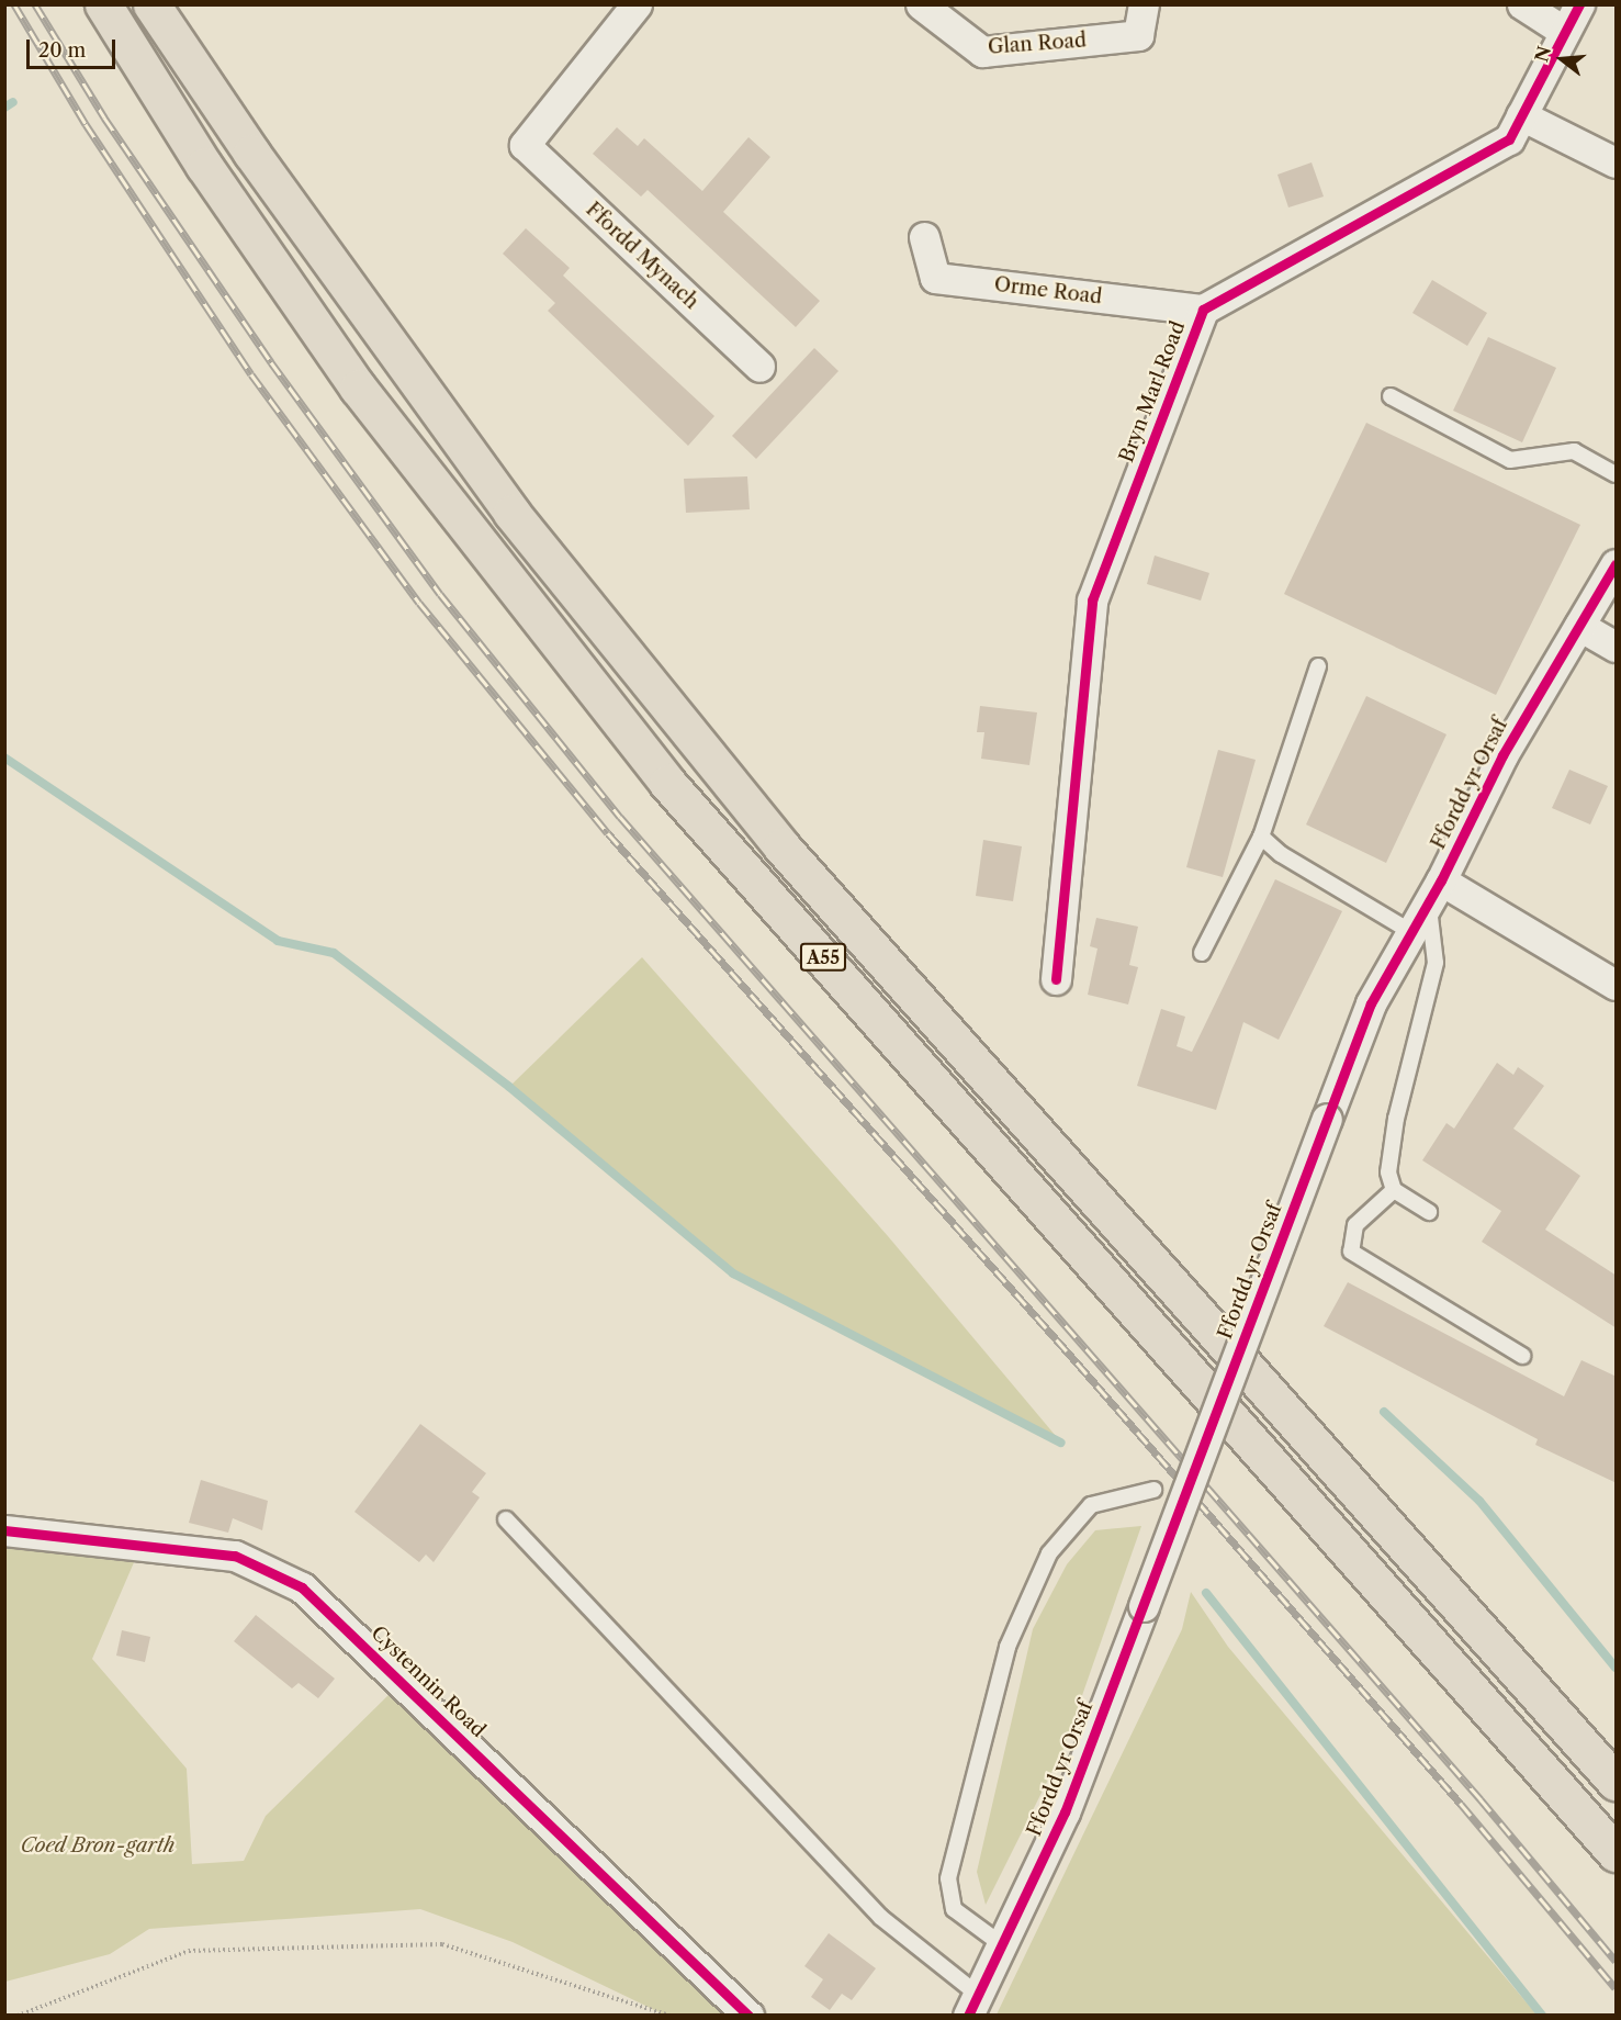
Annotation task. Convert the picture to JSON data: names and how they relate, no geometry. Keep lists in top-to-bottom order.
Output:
{
  "streets": {
    "highway": ["A55"],
    "street": [
      "Glan Road",
      "Ffordd Mynach",
      "Orme Road",
      "Bryn Marl Road",
      "Ffordd yr Orsaf",
      "Cystennin Road"
    ]
  },
  "crossings": [
    ["Orme Road", "Bryn Marl Road"]
  ],
  "parks": ["Coed Bron-garth"],
  "scale_bar": "20 m",
  "north": "left"
}
